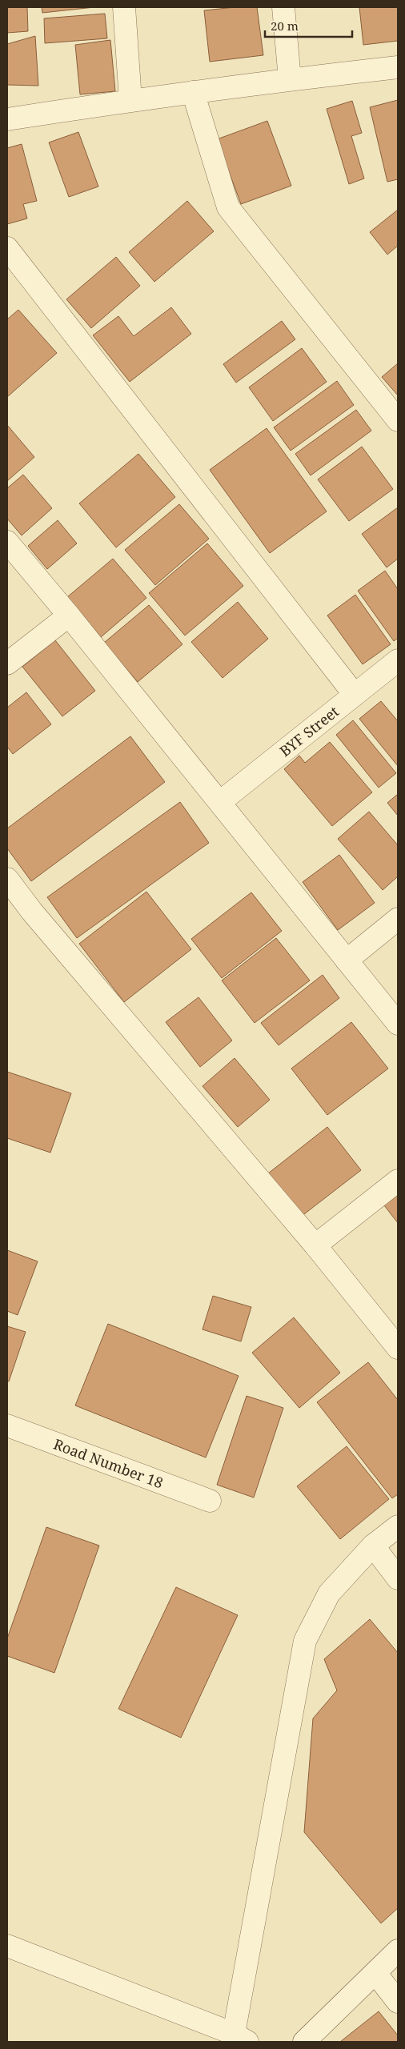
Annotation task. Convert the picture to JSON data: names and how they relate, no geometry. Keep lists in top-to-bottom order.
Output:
{
  "streets": {
    "street": ["BYF Street", "Road Number 18"]
  },
  "scale_bar": "20 m"
}
